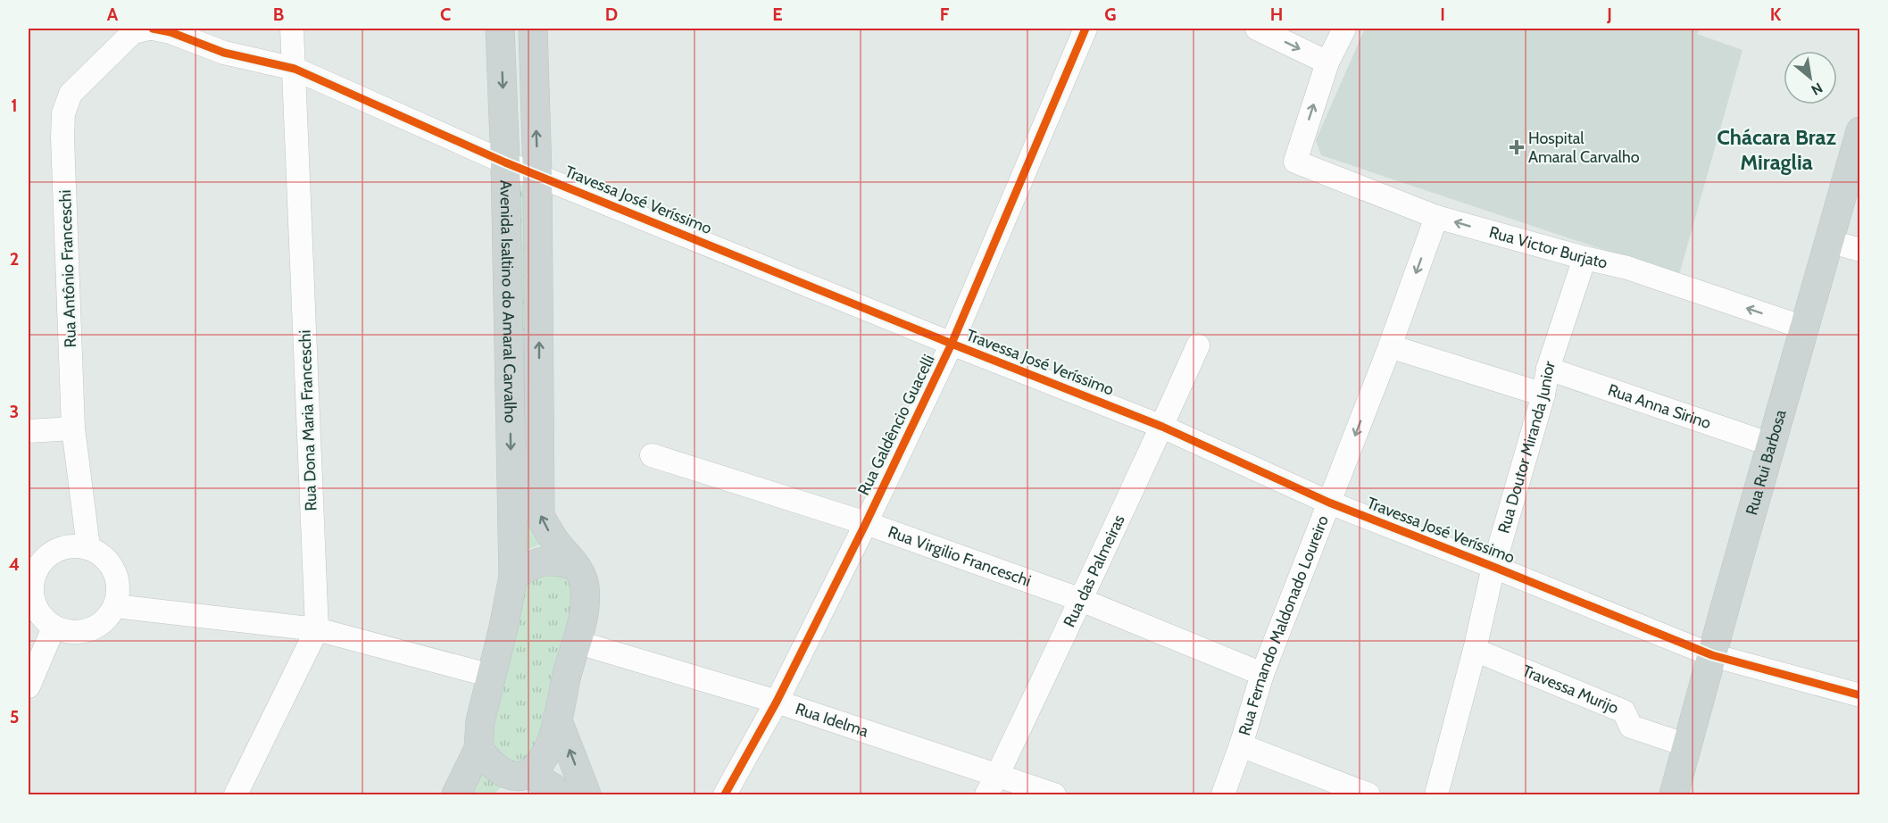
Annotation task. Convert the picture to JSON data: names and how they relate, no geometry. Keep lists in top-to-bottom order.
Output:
{
  "streets": {
    "main road": ["Avenida Isaltino do Amaral Carvalho", "Rua Rui Barbosa"],
    "street": [
      "Travessa José Veríssimo",
      "Rua Victor Burjato",
      "Rua Antônio Franceschi",
      "Rua Anna Sirino",
      "Rua Dona Maria Franceschi",
      "Rua Galdêncio Guacelli",
      "Rua Doutor Miranda Junior",
      "Rua Virgilio Franceschi",
      "Rua das Palmeiras",
      "Rua Fernando Maldonado Loureiro",
      "Travessa Murijo",
      "Rua Idelma"
    ]
  },
  "crossings": [
    ["Travessa José Veríssimo", "Avenida Isaltino do Amaral Carvalho"],
    ["Travessa José Veríssimo", "Rua Dona Maria Franceschi"],
    ["Travessa José Veríssimo", "Rua Galdêncio Guacelli"],
    ["Travessa José Veríssimo", "Rua Doutor Miranda Junior"],
    ["Travessa José Veríssimo", "Rua Rui Barbosa"],
    ["Travessa José Veríssimo", "Rua das Palmeiras"],
    ["Travessa José Veríssimo", "Rua Fernando Maldonado Loureiro"],
    ["Rua Victor Burjato", "Rua Doutor Miranda Junior"],
    ["Rua Victor Burjato", "Rua Rui Barbosa"],
    ["Rua Victor Burjato", "Rua Fernando Maldonado Loureiro"],
    ["Avenida Isaltino do Amaral Carvalho", "Rua Idelma"],
    ["Rua Anna Sirino", "Rua Doutor Miranda Junior"],
    ["Rua Anna Sirino", "Rua Rui Barbosa"],
    ["Rua Galdêncio Guacelli", "Rua Virgilio Franceschi"],
    ["Rua Galdêncio Guacelli", "Rua Idelma"],
    ["Rua Doutor Miranda Junior", "Travessa Murijo"],
    ["Rua Rui Barbosa", "Travessa Murijo"],
    ["Rua Virgilio Franceschi", "Rua das Palmeiras"],
    ["Rua Virgilio Franceschi", "Rua Fernando Maldonado Loureiro"],
    ["Rua das Palmeiras", "Rua Idelma"]
  ],
  "one_way": ["Rua Victor Burjato", "Rua Fernando Maldonado Loureiro"],
  "districts": ["Chácara Braz Miraglia"],
  "places": {
    "health": ["Hospital Amaral Carvalho"]
  },
  "north": "bottom right",
  "grid": {
    "columns": [
      "A",
      "B",
      "C",
      "D",
      "E",
      "F",
      "G",
      "H",
      "I",
      "J",
      "K"
    ],
    "rows": [
      "1",
      "2",
      "3",
      "4",
      "5"
    ]
  }
}
